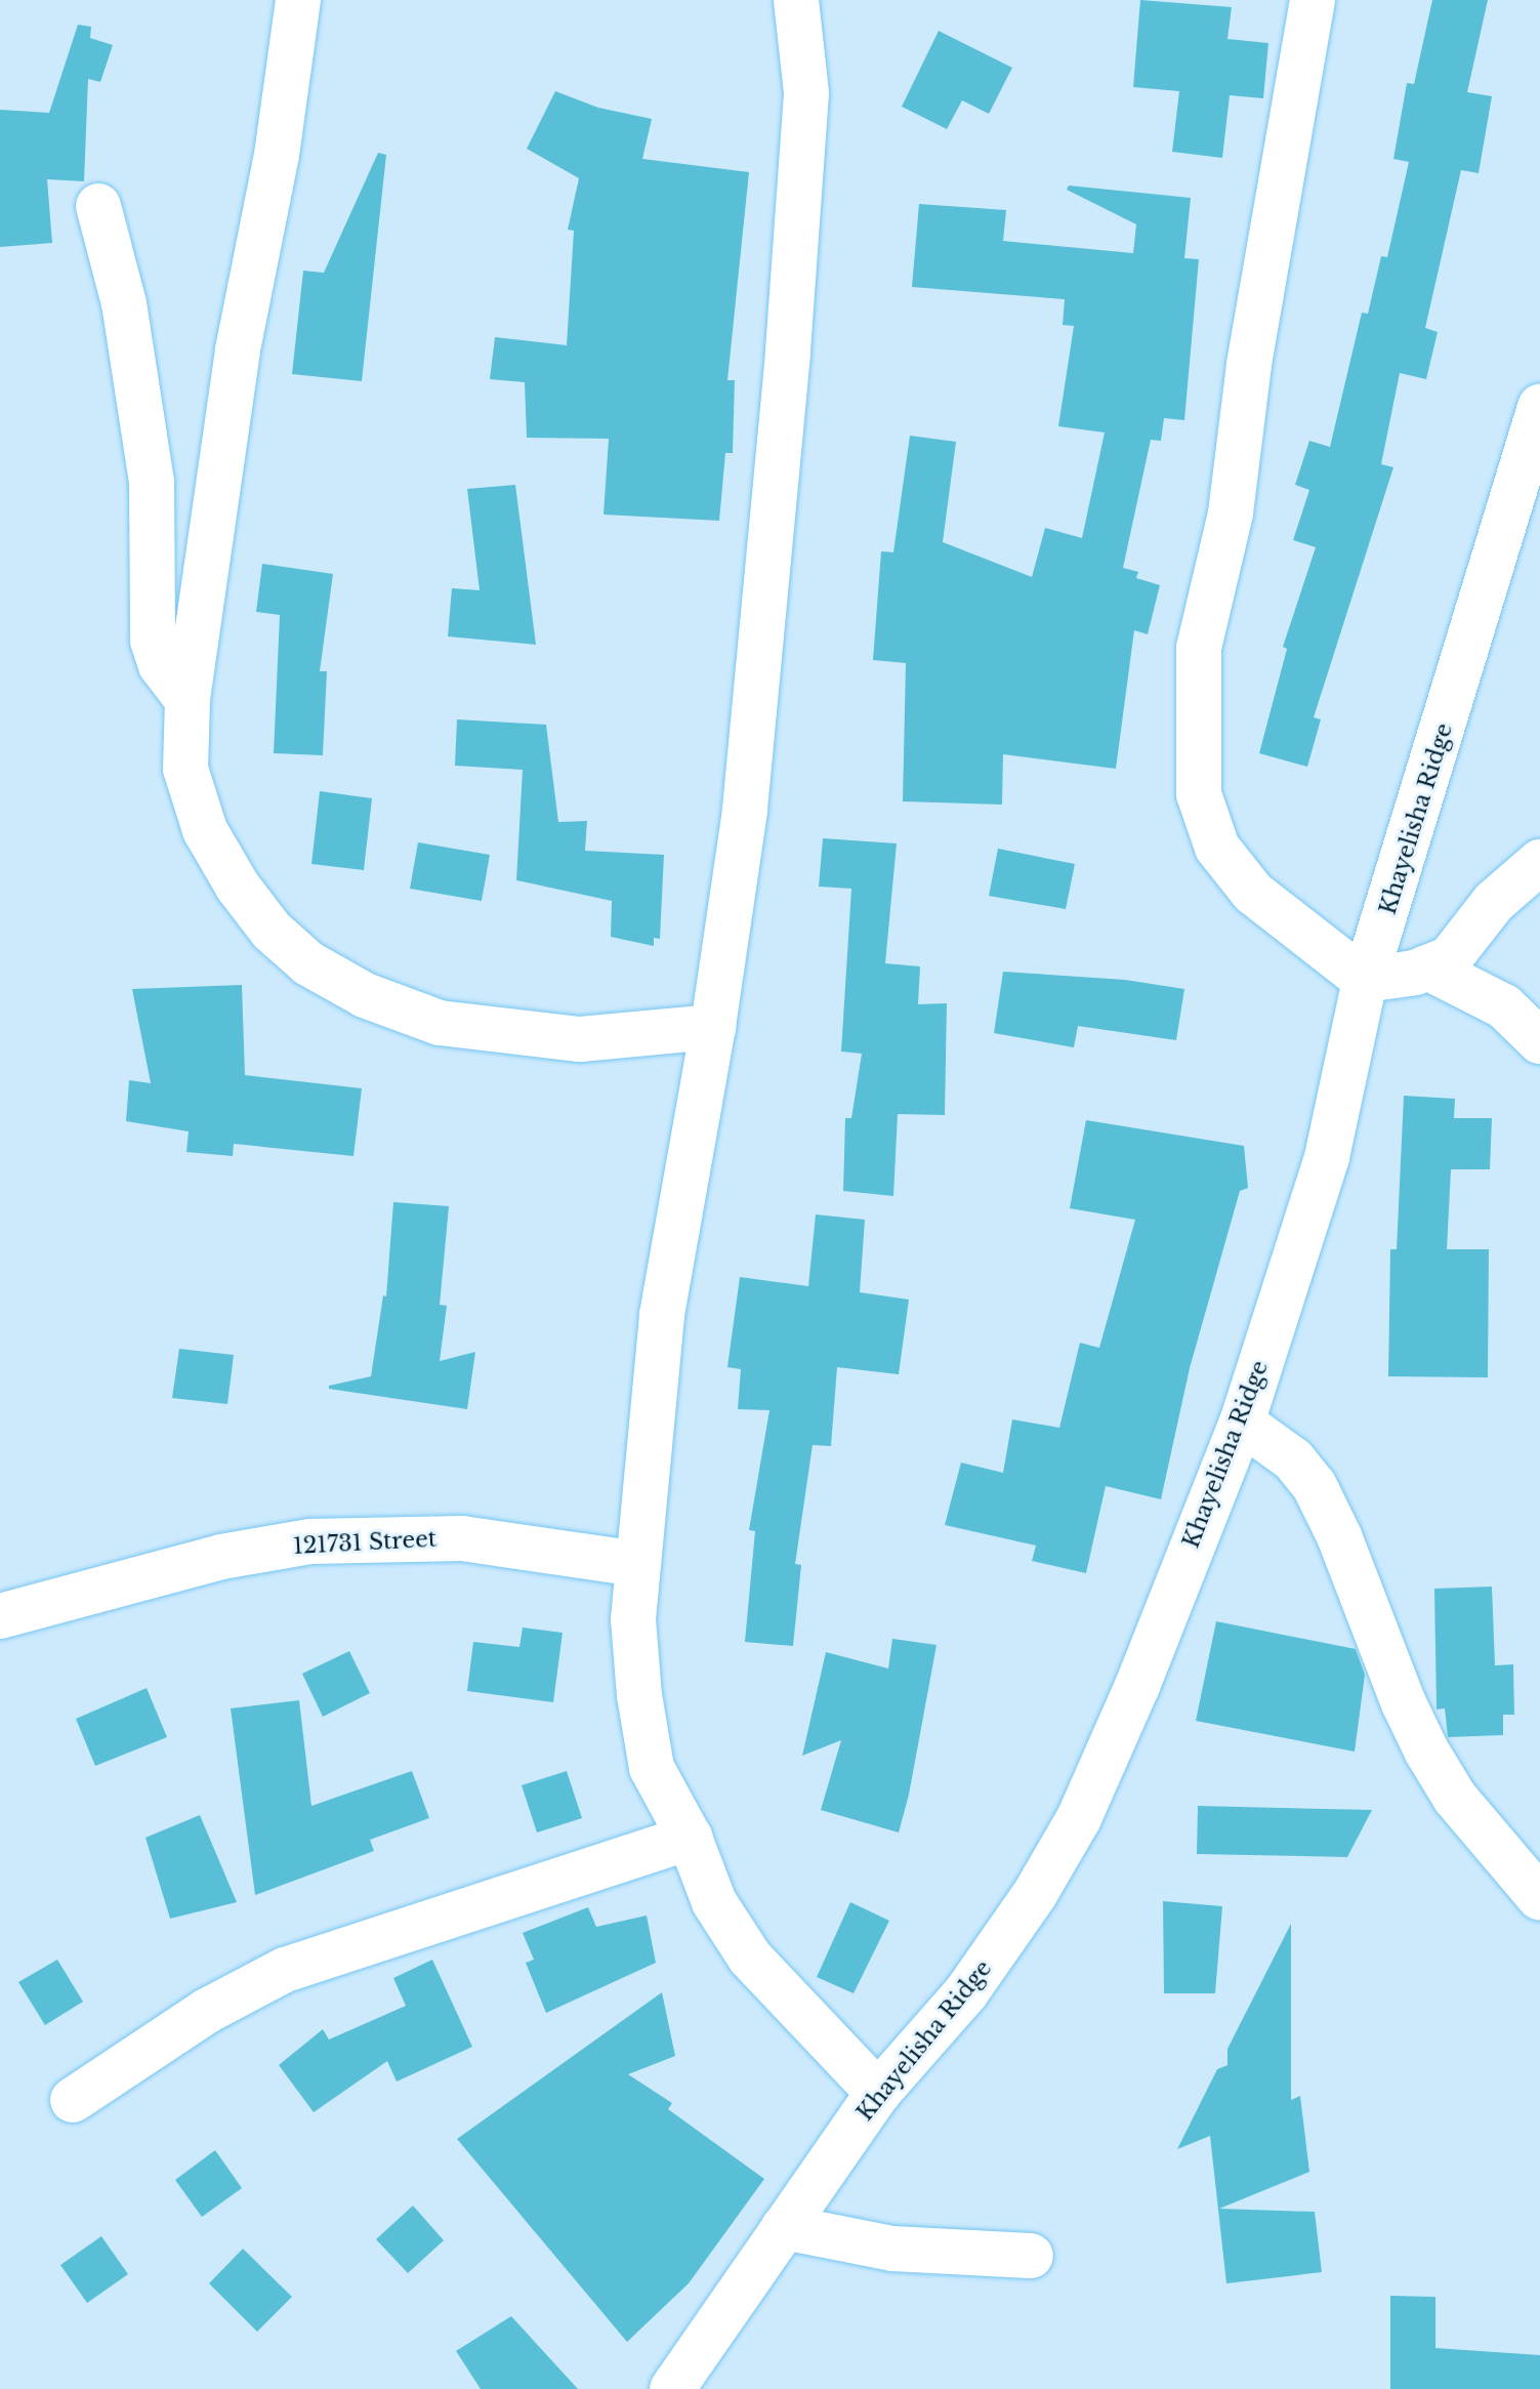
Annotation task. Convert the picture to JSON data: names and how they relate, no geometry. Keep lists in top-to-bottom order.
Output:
{
  "streets": {
    "street": ["Khayelisha Ridge", "121731 Street"]
  }
}
